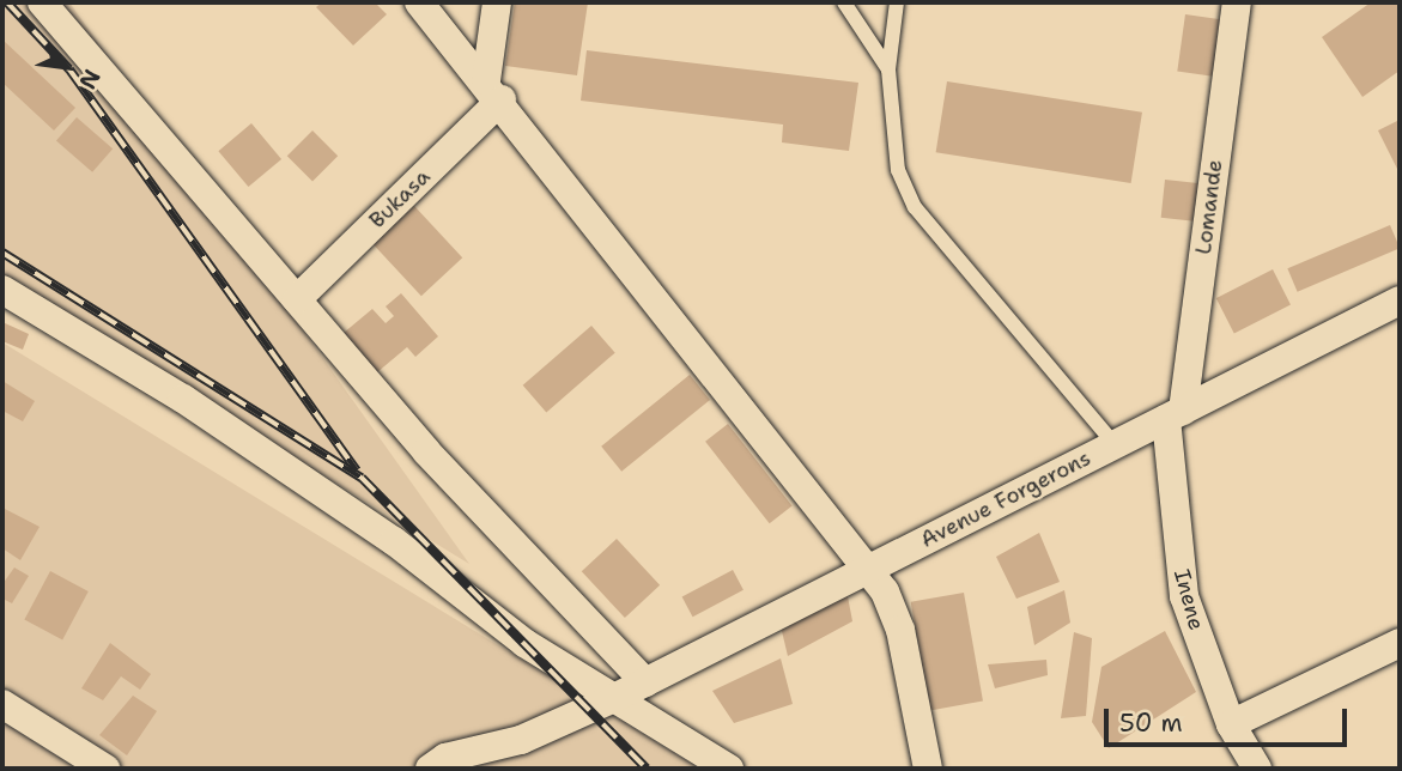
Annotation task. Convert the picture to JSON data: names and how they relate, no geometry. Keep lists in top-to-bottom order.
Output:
{
  "streets": {
    "street": [
      "Bukasa",
      "Lomande",
      "Avenue Forgerons",
      "Inene"
    ]
  },
  "crossings": [
    ["Lomande", "Avenue Forgerons"],
    ["Lomande", "Inene"],
    ["Avenue Forgerons", "Inene"]
  ],
  "scale_bar": "50 m",
  "north": "bottom right"
}
